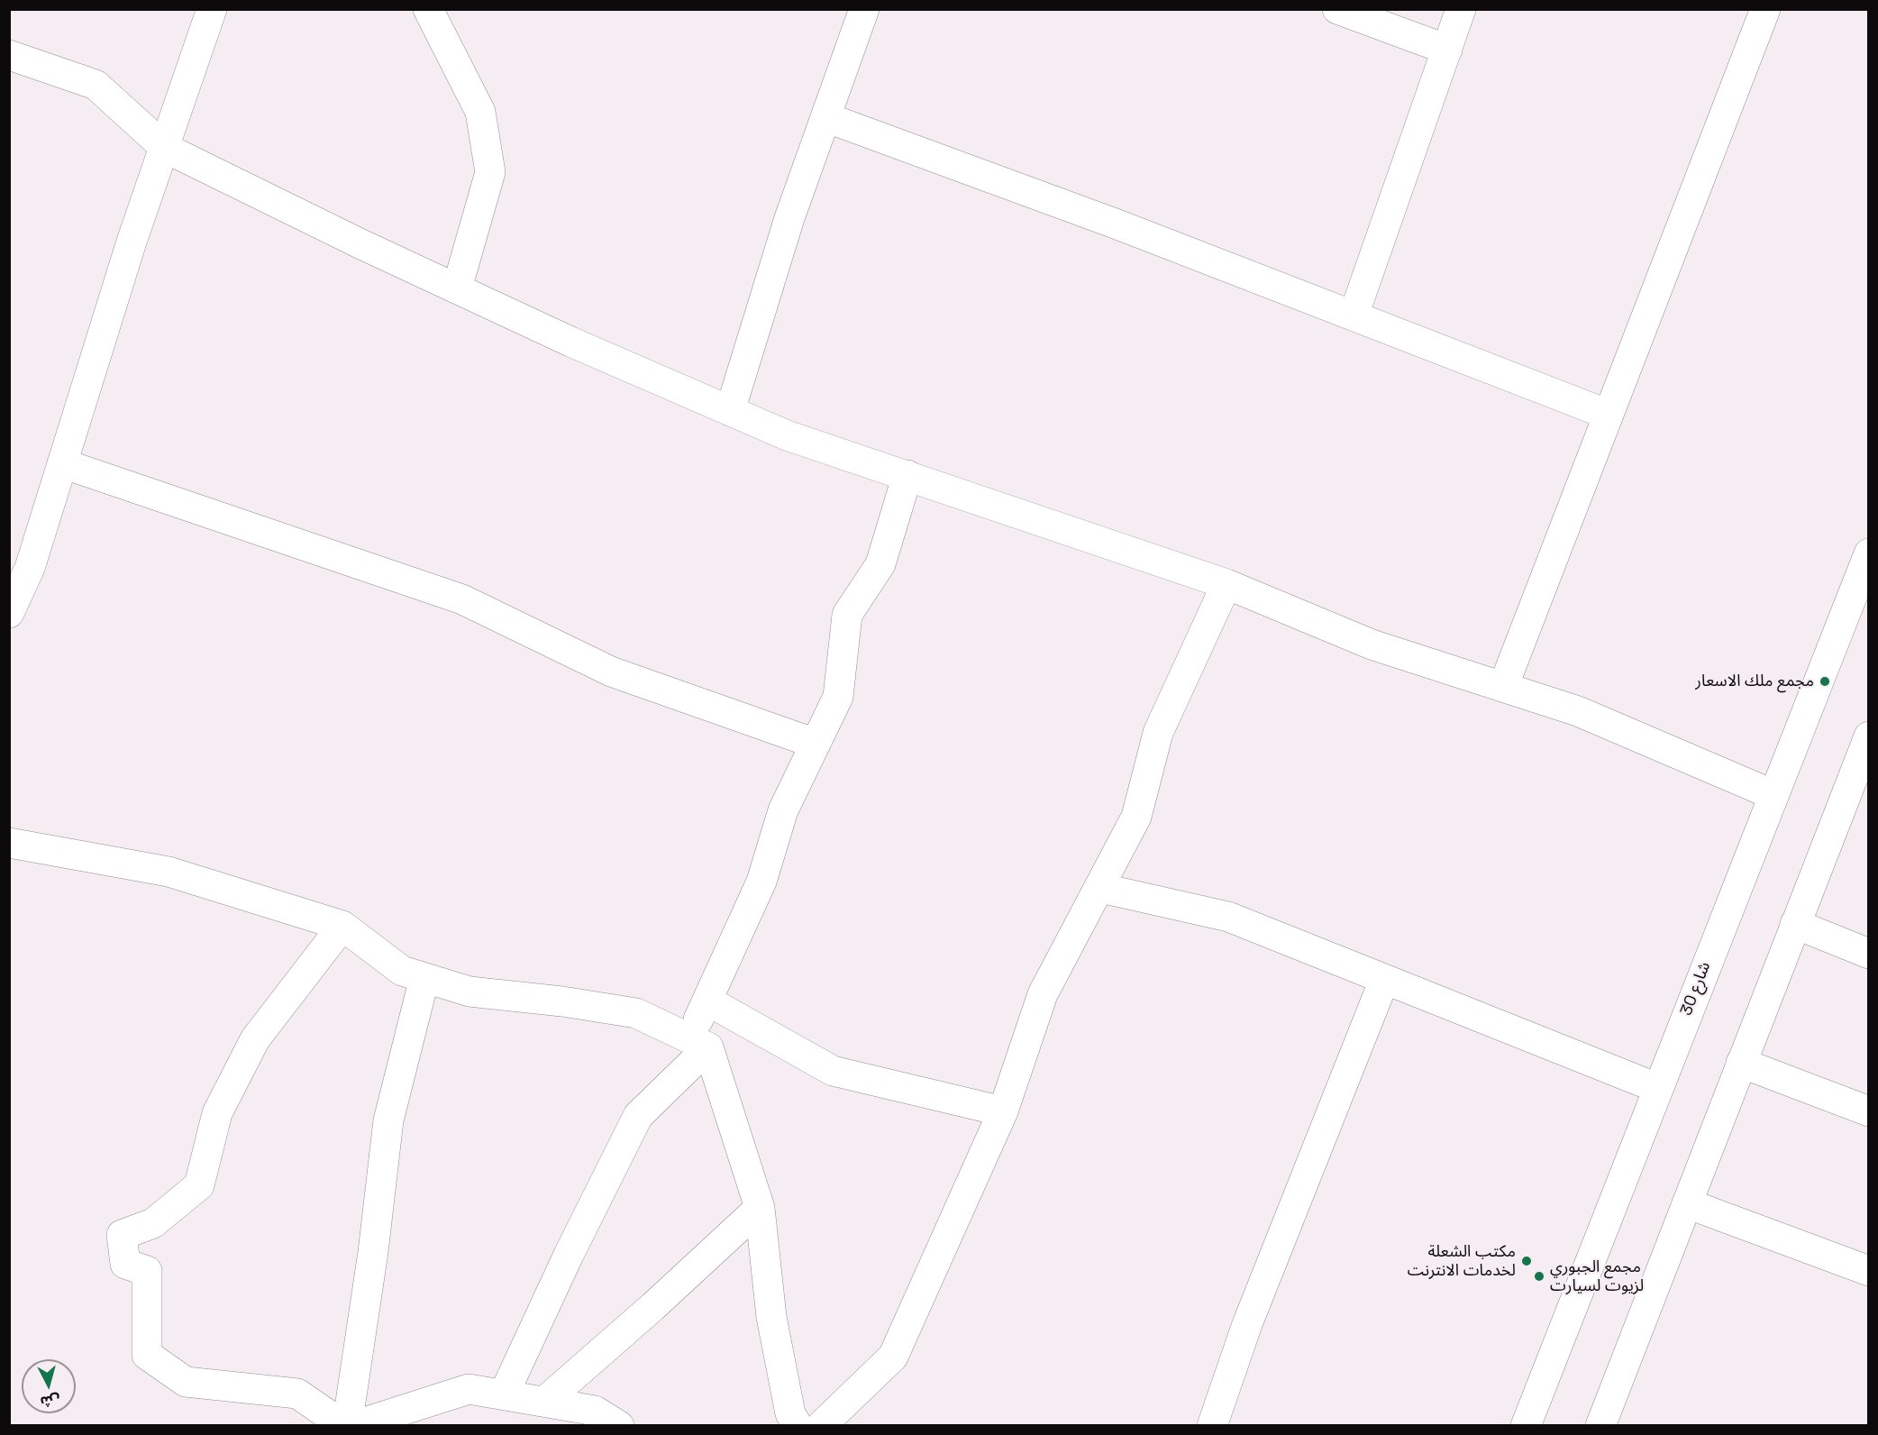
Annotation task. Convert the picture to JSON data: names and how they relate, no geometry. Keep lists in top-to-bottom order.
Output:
{
  "streets": {
    "street": ["شارع 30"]
  },
  "places": ["مجمع ملك الاسعار", "مكتب الشعلة لخدمات الانترنت", "مجمع الجبوري لزيوت لسيارت"],
  "north": "bottom"
}
